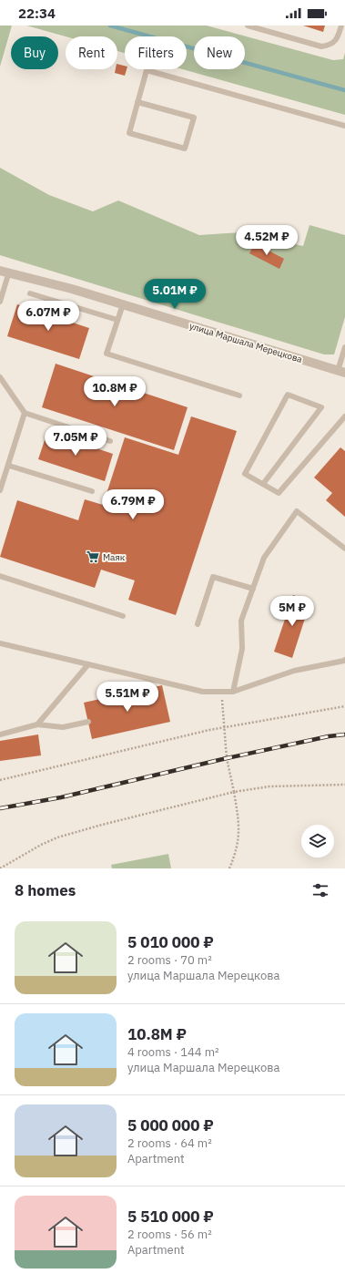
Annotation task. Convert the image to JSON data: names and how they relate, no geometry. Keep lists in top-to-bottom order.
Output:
{
  "streets": {
    "street": ["улица Маршала Мерецкова"]
  },
  "places": {
    "supermarket": ["Маяк"]
  },
  "page": {
    "status": "22:34",
    "chip": [
      "Buy",
      "Rent",
      "Filters",
      "New"
    ],
    "price": [
      "4.52M ₽",
      "5.01M ₽",
      "6.07M ₽",
      "10.8M ₽",
      "7.05M ₽",
      "6.79M ₽",
      "5M ₽",
      "5.51M ₽"
    ],
    "heading": "8 homes",
    "list": [
      {
        "name": "5 010 000 ₽",
        "note": "2 rooms · 70 m² · улица Маршала Мерецкова"
      },
      {
        "name": "10.8M ₽",
        "note": "4 rooms · 144 m² · улица Маршала Мерецкова"
      },
      {
        "name": "5 000 000 ₽",
        "note": "2 rooms · 64 m² · Apartment"
      },
      {
        "name": "5 510 000 ₽",
        "note": "2 rooms · 56 m² · Apartment"
      }
    ]
  }
}
